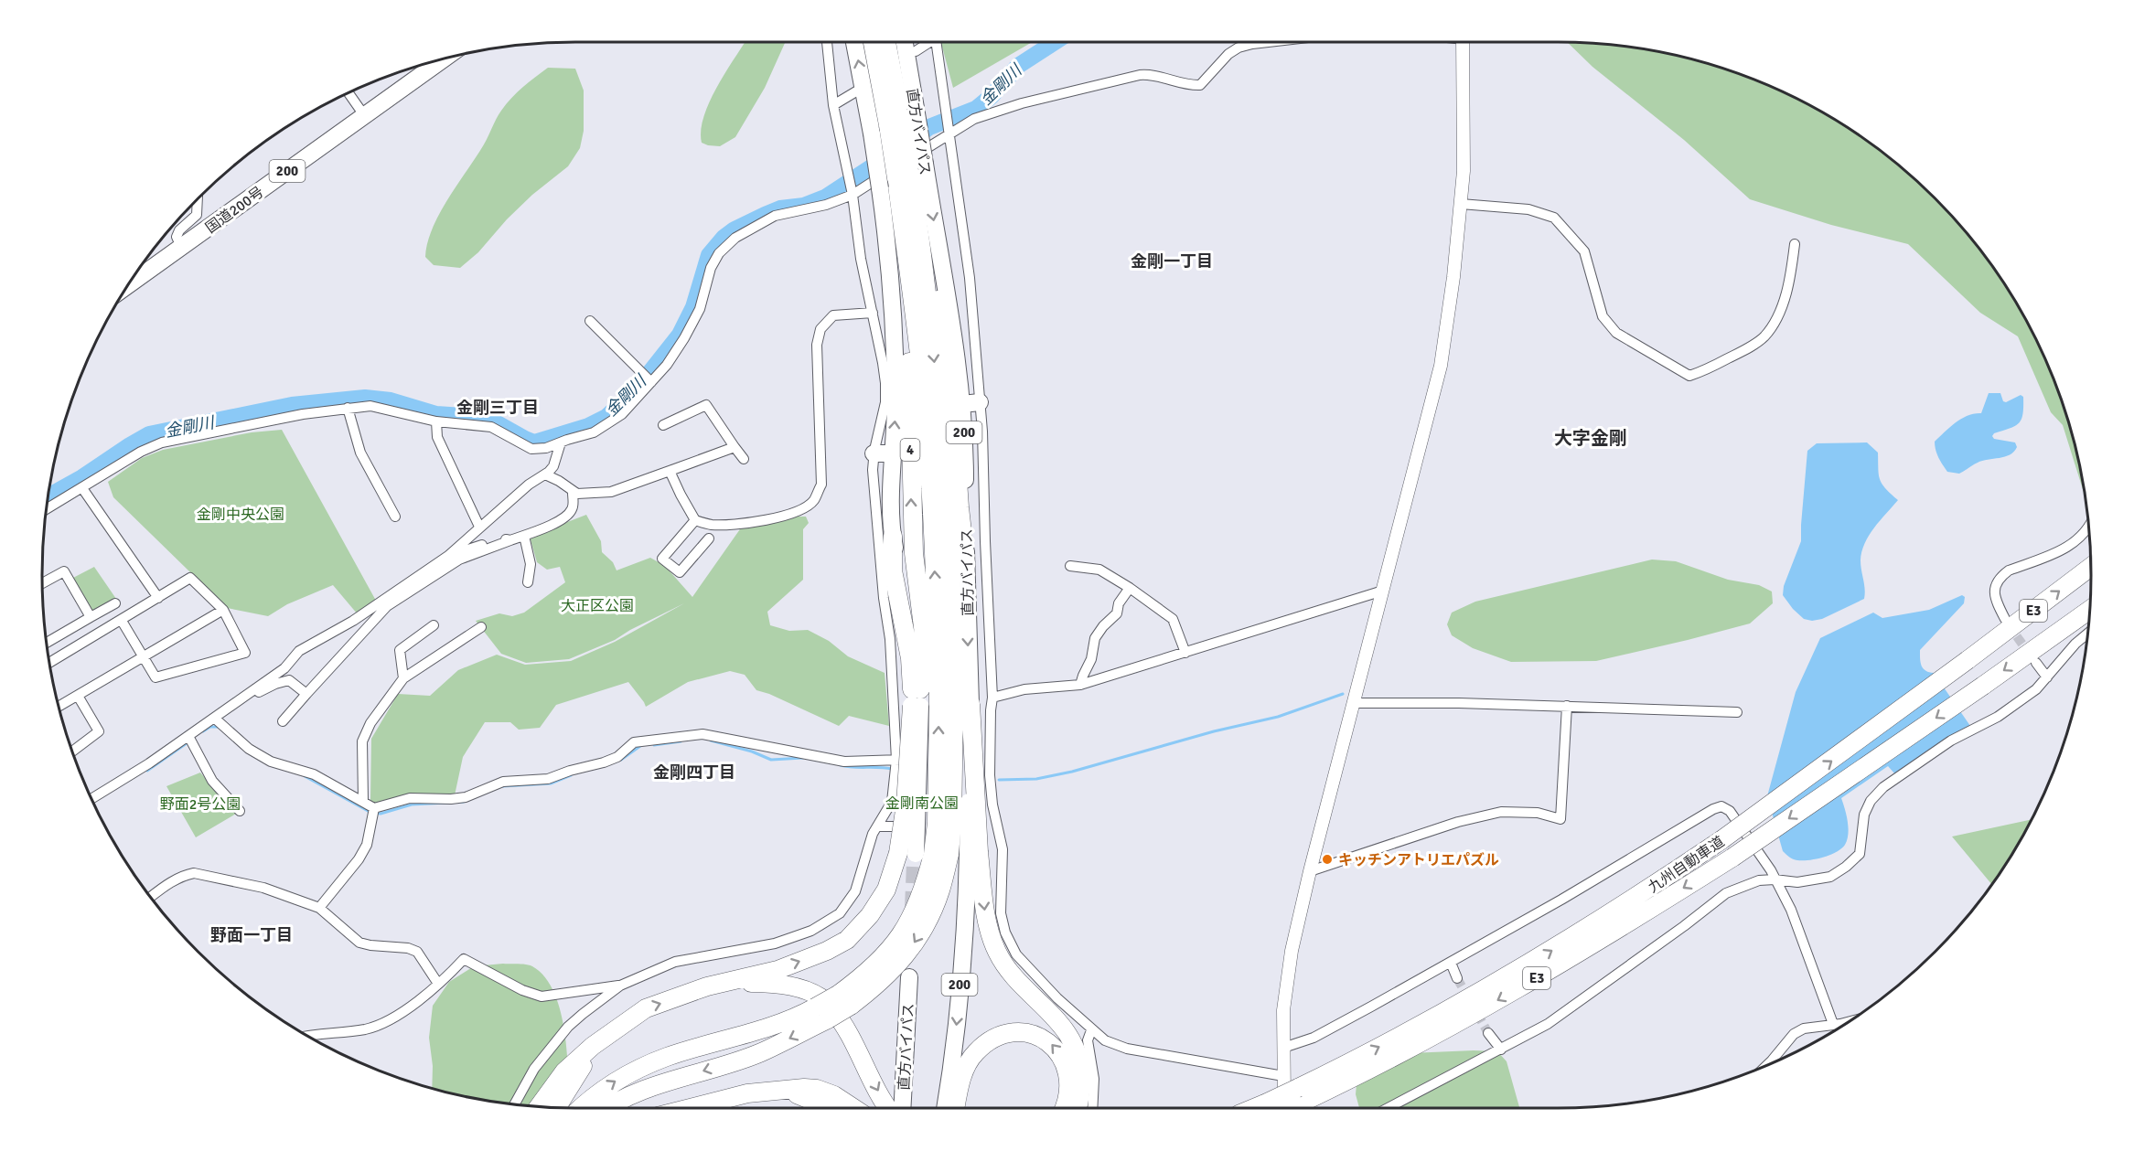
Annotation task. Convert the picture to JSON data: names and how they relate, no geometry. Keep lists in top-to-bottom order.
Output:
{
  "streets": {
    "highway": [
      "直方バイパス",
      "200",
      "国道200号",
      "4",
      "E3",
      "九州自動車道"
    ]
  },
  "crossings": [
    ["直方バイパス", "4"]
  ],
  "districts": [
    "金剛一丁目",
    "金剛三丁目",
    "大字金剛",
    "金剛四丁目",
    "野面一丁目"
  ],
  "water": ["金剛川"],
  "parks": [
    "金剛中央公園",
    "大正区公園",
    "金剛南公園",
    "野面2号公園"
  ],
  "places": ["キッチンアトリエパズル"]
}
